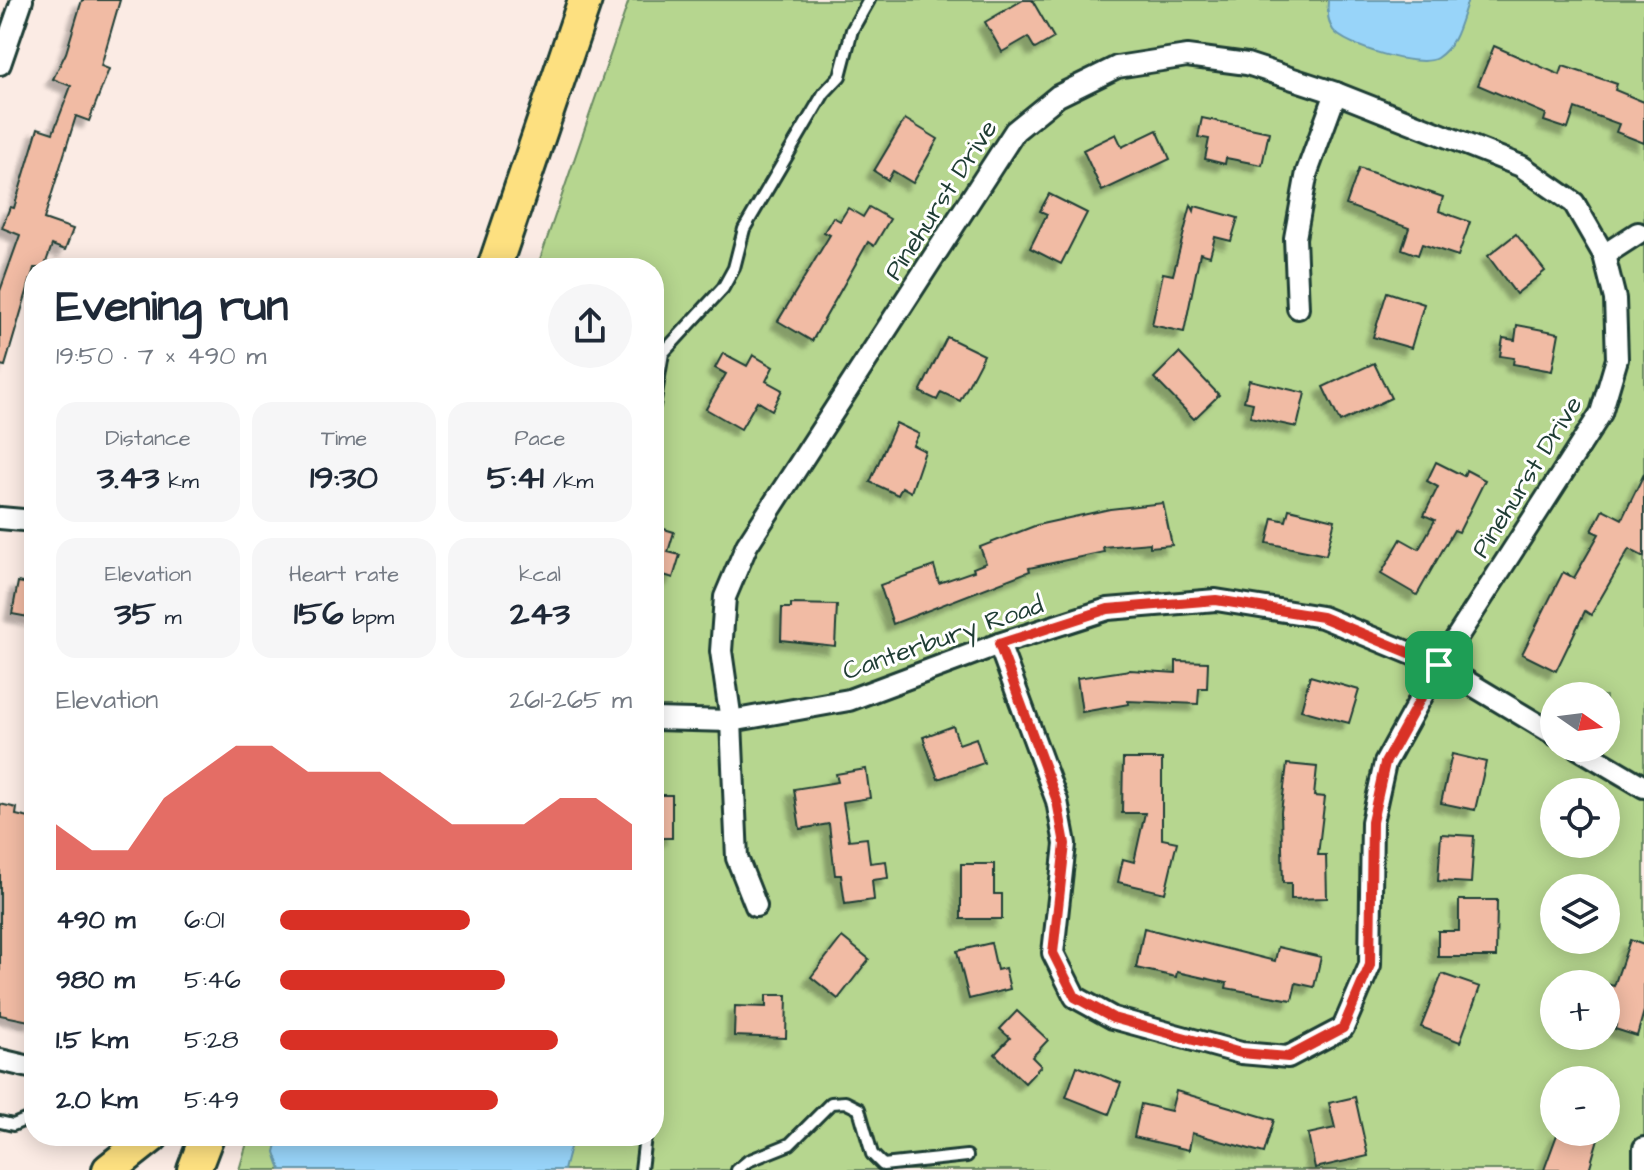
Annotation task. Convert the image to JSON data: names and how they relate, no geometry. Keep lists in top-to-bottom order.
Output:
{
  "streets": {
    "street": ["Pinehurst Drive", "Canterbury Road"]
  },
  "crossings": [
    ["Pinehurst Drive", "Canterbury Road"]
  ],
  "north": "right",
  "page": {
    "heading": ["Evening run", "19:50 · 7 × 490 m"],
    "stats": [
      ["Distance", "3.43 km"],
      ["Time", "19:30"],
      ["Pace", "5:41 /km"],
      ["Elevation", "35 m"],
      ["Heart rate", "156 bpm"],
      ["kcal", "243"]
    ],
    "chart": ["Elevation", "261–265 m"],
    "map_buttons": ["+", "−"],
    "list": [
      {
        "name": "490 m",
        "note": "6:01"
      },
      {
        "name": "980 m",
        "note": "5:46"
      },
      {
        "name": "1.5 km",
        "note": "5:28"
      },
      {
        "name": "2.0 km",
        "note": "5:49"
      }
    ]
  }
}
